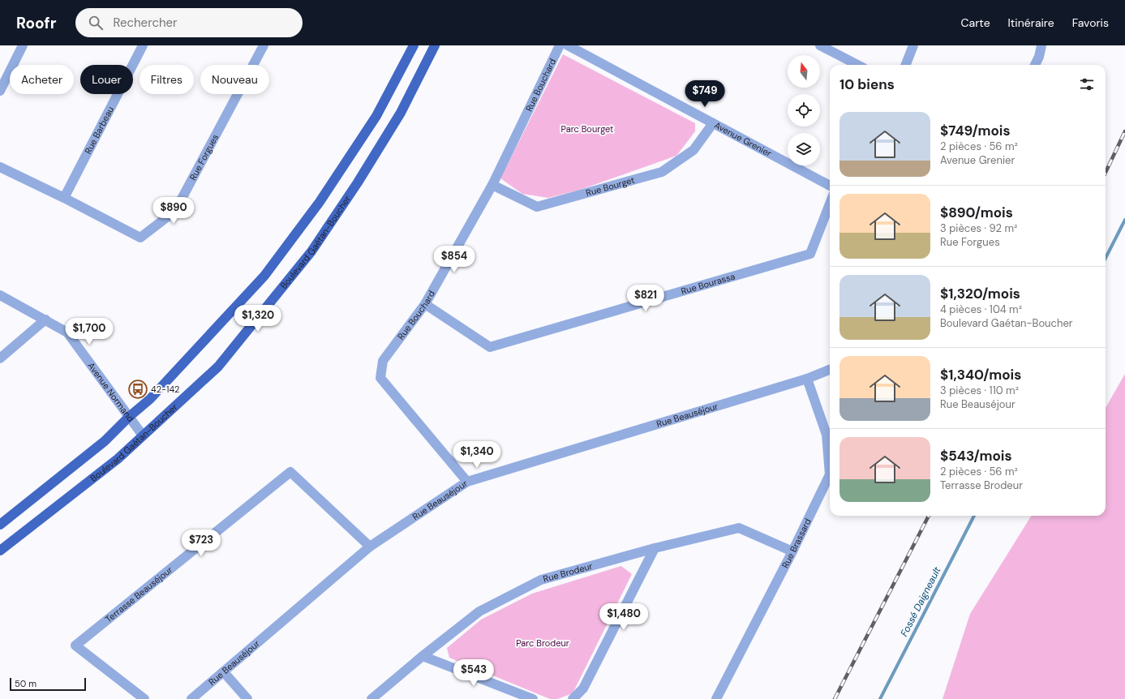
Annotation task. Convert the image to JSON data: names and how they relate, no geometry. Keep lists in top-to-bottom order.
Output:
{
  "streets": {
    "main road": ["Boulevard Gaétan-Boucher"],
    "street": [
      "Rue Bouchard",
      "Rue Barbeau",
      "Avenue Grenier",
      "Rue Forgues",
      "Rue Bourget",
      "Rue Bourassa",
      "Avenue Normand",
      "Rue Beauséjour",
      "Rue Brassard",
      "Rue Brodeur",
      "Terrasse Beauséjour"
    ]
  },
  "crossings": [
    ["Rue Bouchard", "Rue Bourget"],
    ["Rue Bouchard", "Rue Bourassa"],
    ["Rue Bouchard", "Rue Beauséjour"],
    ["Rue Barbeau", "Rue Forgues"],
    ["Avenue Grenier", "Rue Bourget"],
    ["Boulevard Gaétan-Boucher", "Avenue Normand"],
    ["Rue Beauséjour", "Rue Brassard"],
    ["Rue Beauséjour", "Terrasse Beauséjour"],
    ["Rue Brassard", "Rue Brodeur"]
  ],
  "water": ["Fossé Daigneault"],
  "parks": ["Parc Bourget", "Parc Brodeur"],
  "places": {
    "bus stop": ["42-142"]
  },
  "scale_bar": "50 m",
  "north": "top",
  "page": {
    "header": "Roofr",
    "search": "Rechercher",
    "nav": ["Carte", "Itinéraire", "Favoris"],
    "chip": [
      "Acheter",
      "Louer",
      "Filtres",
      "Nouveau"
    ],
    "heading": "10 biens",
    "price": [
      "$749",
      "$890",
      "$854",
      "$821",
      "$1,320",
      "$1,700",
      "$1,340",
      "$723",
      "$1,480",
      "$543"
    ],
    "list": [
      {
        "name": "$749/mois",
        "note": "2 pièces · 56 m² · Avenue Grenier"
      },
      {
        "name": "$890/mois",
        "note": "3 pièces · 92 m² · Rue Forgues"
      },
      {
        "name": "$1,320/mois",
        "note": "4 pièces · 104 m² · Boulevard Gaétan-Boucher"
      },
      {
        "name": "$1,340/mois",
        "note": "3 pièces · 110 m² · Rue Beauséjour"
      },
      {
        "name": "$543/mois",
        "note": "2 pièces · 56 m² · Terrasse Brodeur"
      }
    ],
    "scale": "50 m"
  }
}
